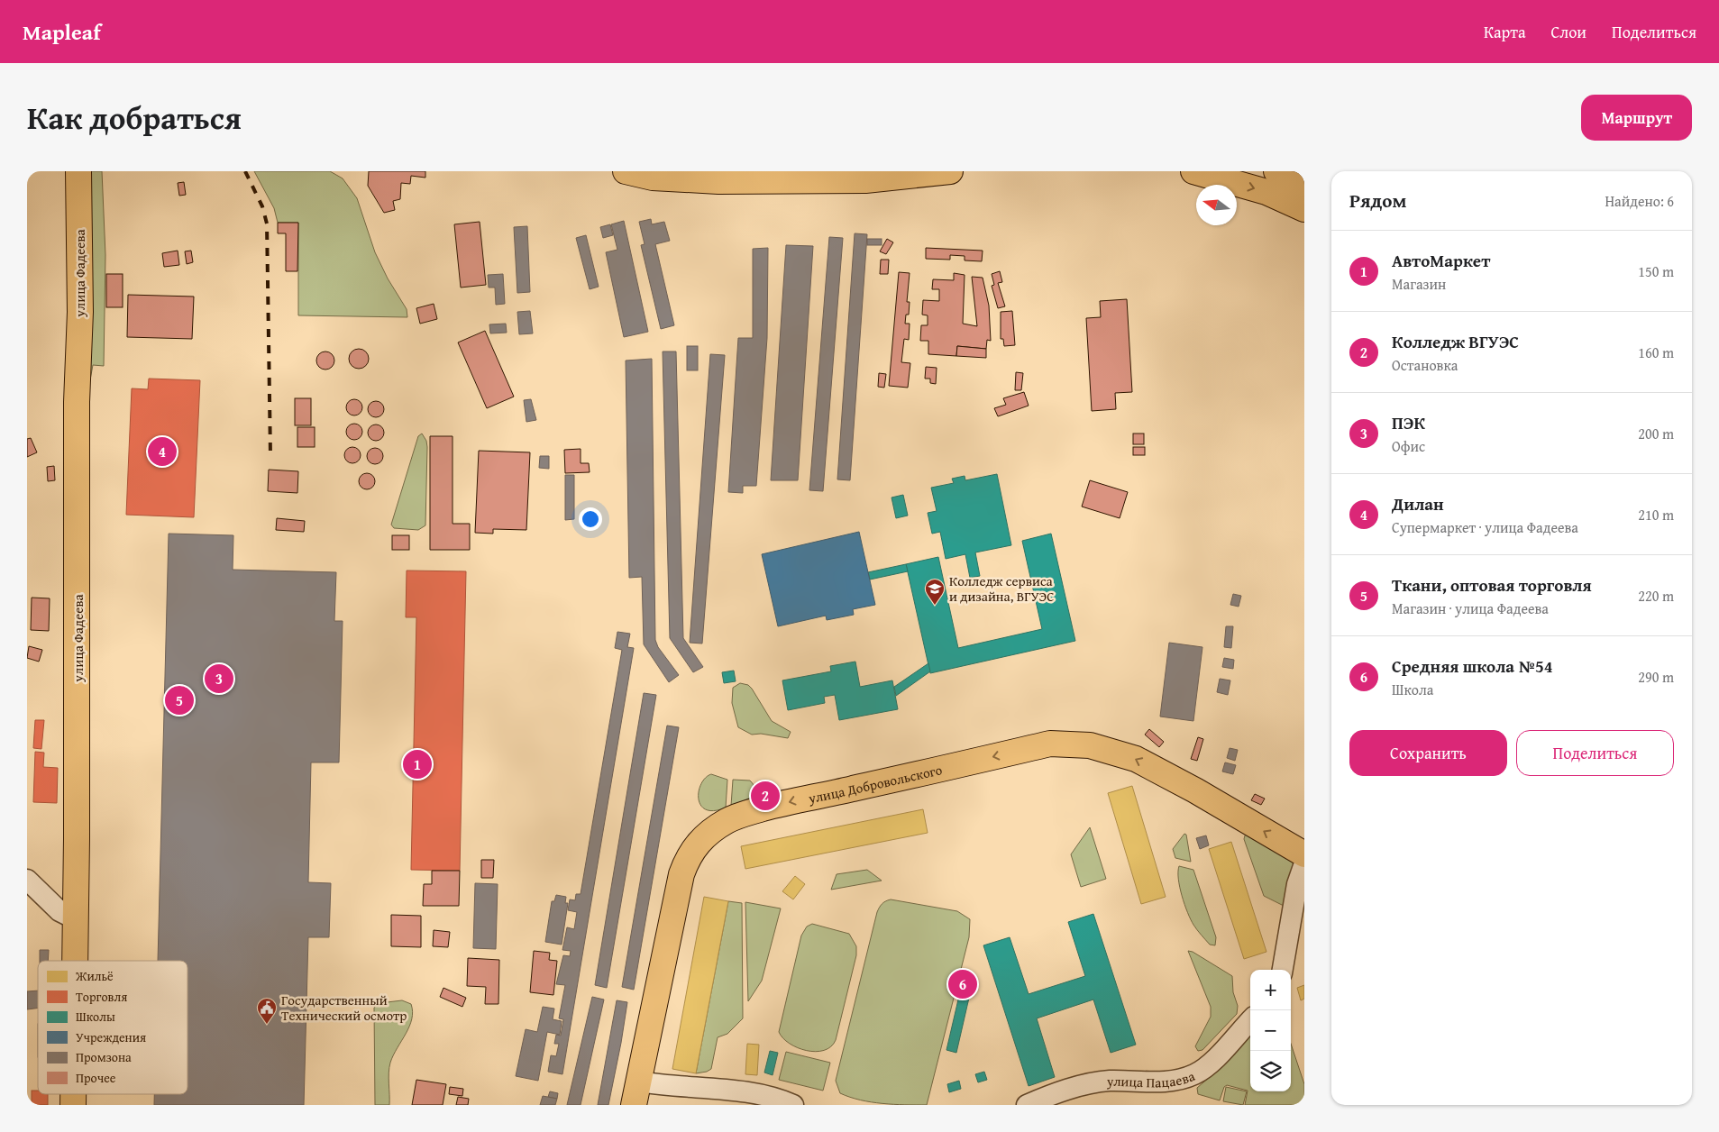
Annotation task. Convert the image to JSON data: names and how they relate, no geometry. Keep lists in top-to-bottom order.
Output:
{
  "streets": {
    "main road": ["улица Фадеева", "улица Добровольского"],
    "street": ["улица Пацаева"]
  },
  "places": {
    "school or university": ["Колледж сервиса и дизайна, ВГУЭС"],
    "public building": ["Государственный Технический осмотр"]
  },
  "legend": [
    "Жильё",
    "Торговля",
    "Школы",
    "Учреждения",
    "Промзона",
    "Прочее"
  ],
  "north": "left",
  "page": {
    "header": "Mapleaf",
    "nav": ["Карта", "Слои", "Поделиться"],
    "title": "Как добраться",
    "buttons": [
      "Маршрут",
      ["Сохранить", "Поделиться"]
    ],
    "heading": ["Рядом", "Найдено: 6"],
    "list": [
      {
        "mark": "1",
        "name": "АвтоМаркет",
        "note": "Магазин",
        "value": "150 m"
      },
      {
        "mark": "2",
        "name": "Колледж ВГУЭС",
        "note": "Остановка",
        "value": "160 m"
      },
      {
        "mark": "3",
        "name": "ПЭК",
        "note": "Офис",
        "value": "200 m"
      },
      {
        "mark": "4",
        "name": "Дилан",
        "note": "Супермаркет · улица Фадеева",
        "value": "210 m"
      },
      {
        "mark": "5",
        "name": "Ткани, оптовая торговля",
        "note": "Магазин · улица Фадеева",
        "value": "220 m"
      },
      {
        "mark": "6",
        "name": "Средняя школа №54",
        "note": "Школа",
        "value": "290 m"
      }
    ],
    "pins": [
      "4",
      "3",
      "5",
      "1",
      "2",
      "6"
    ],
    "map_buttons": ["+", "−"]
  }
}
